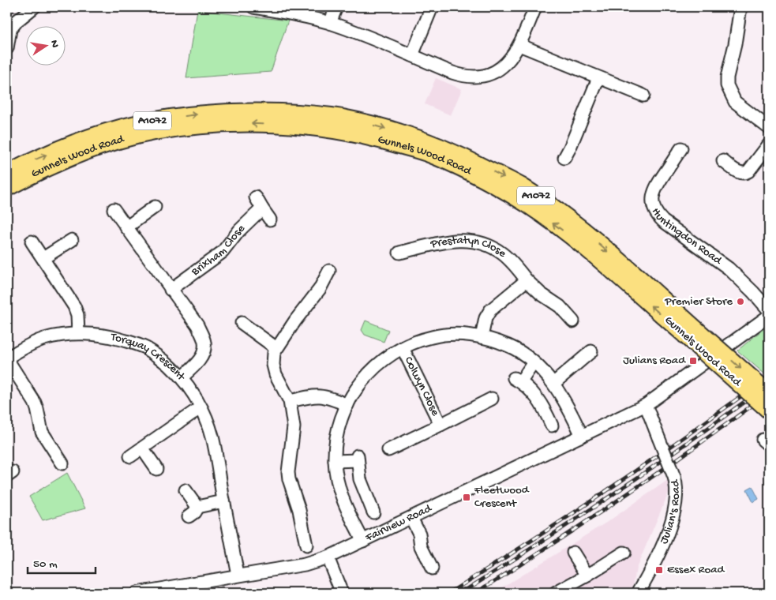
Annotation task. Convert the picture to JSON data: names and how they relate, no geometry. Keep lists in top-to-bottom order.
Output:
{
  "streets": {
    "main road": ["A1072", "Gunnels Wood Road"],
    "street": [
      "Huntingdon Road",
      "Brixham Close",
      "Prestatyn Close",
      "Torquay Crescent",
      "Colwyn Close",
      "Julian's Road",
      "Fairview Road"
    ]
  },
  "crossings": [
    ["Torquay Crescent", "Fairview Road"],
    ["Julian's Road", "Fairview Road"]
  ],
  "places": {
    "other": ["Premier Store"],
    "transit": ["Julians Road", "Fleetwood Crescent", "Essex Road"]
  },
  "scale_bar": "50 m",
  "north": "right"
}
